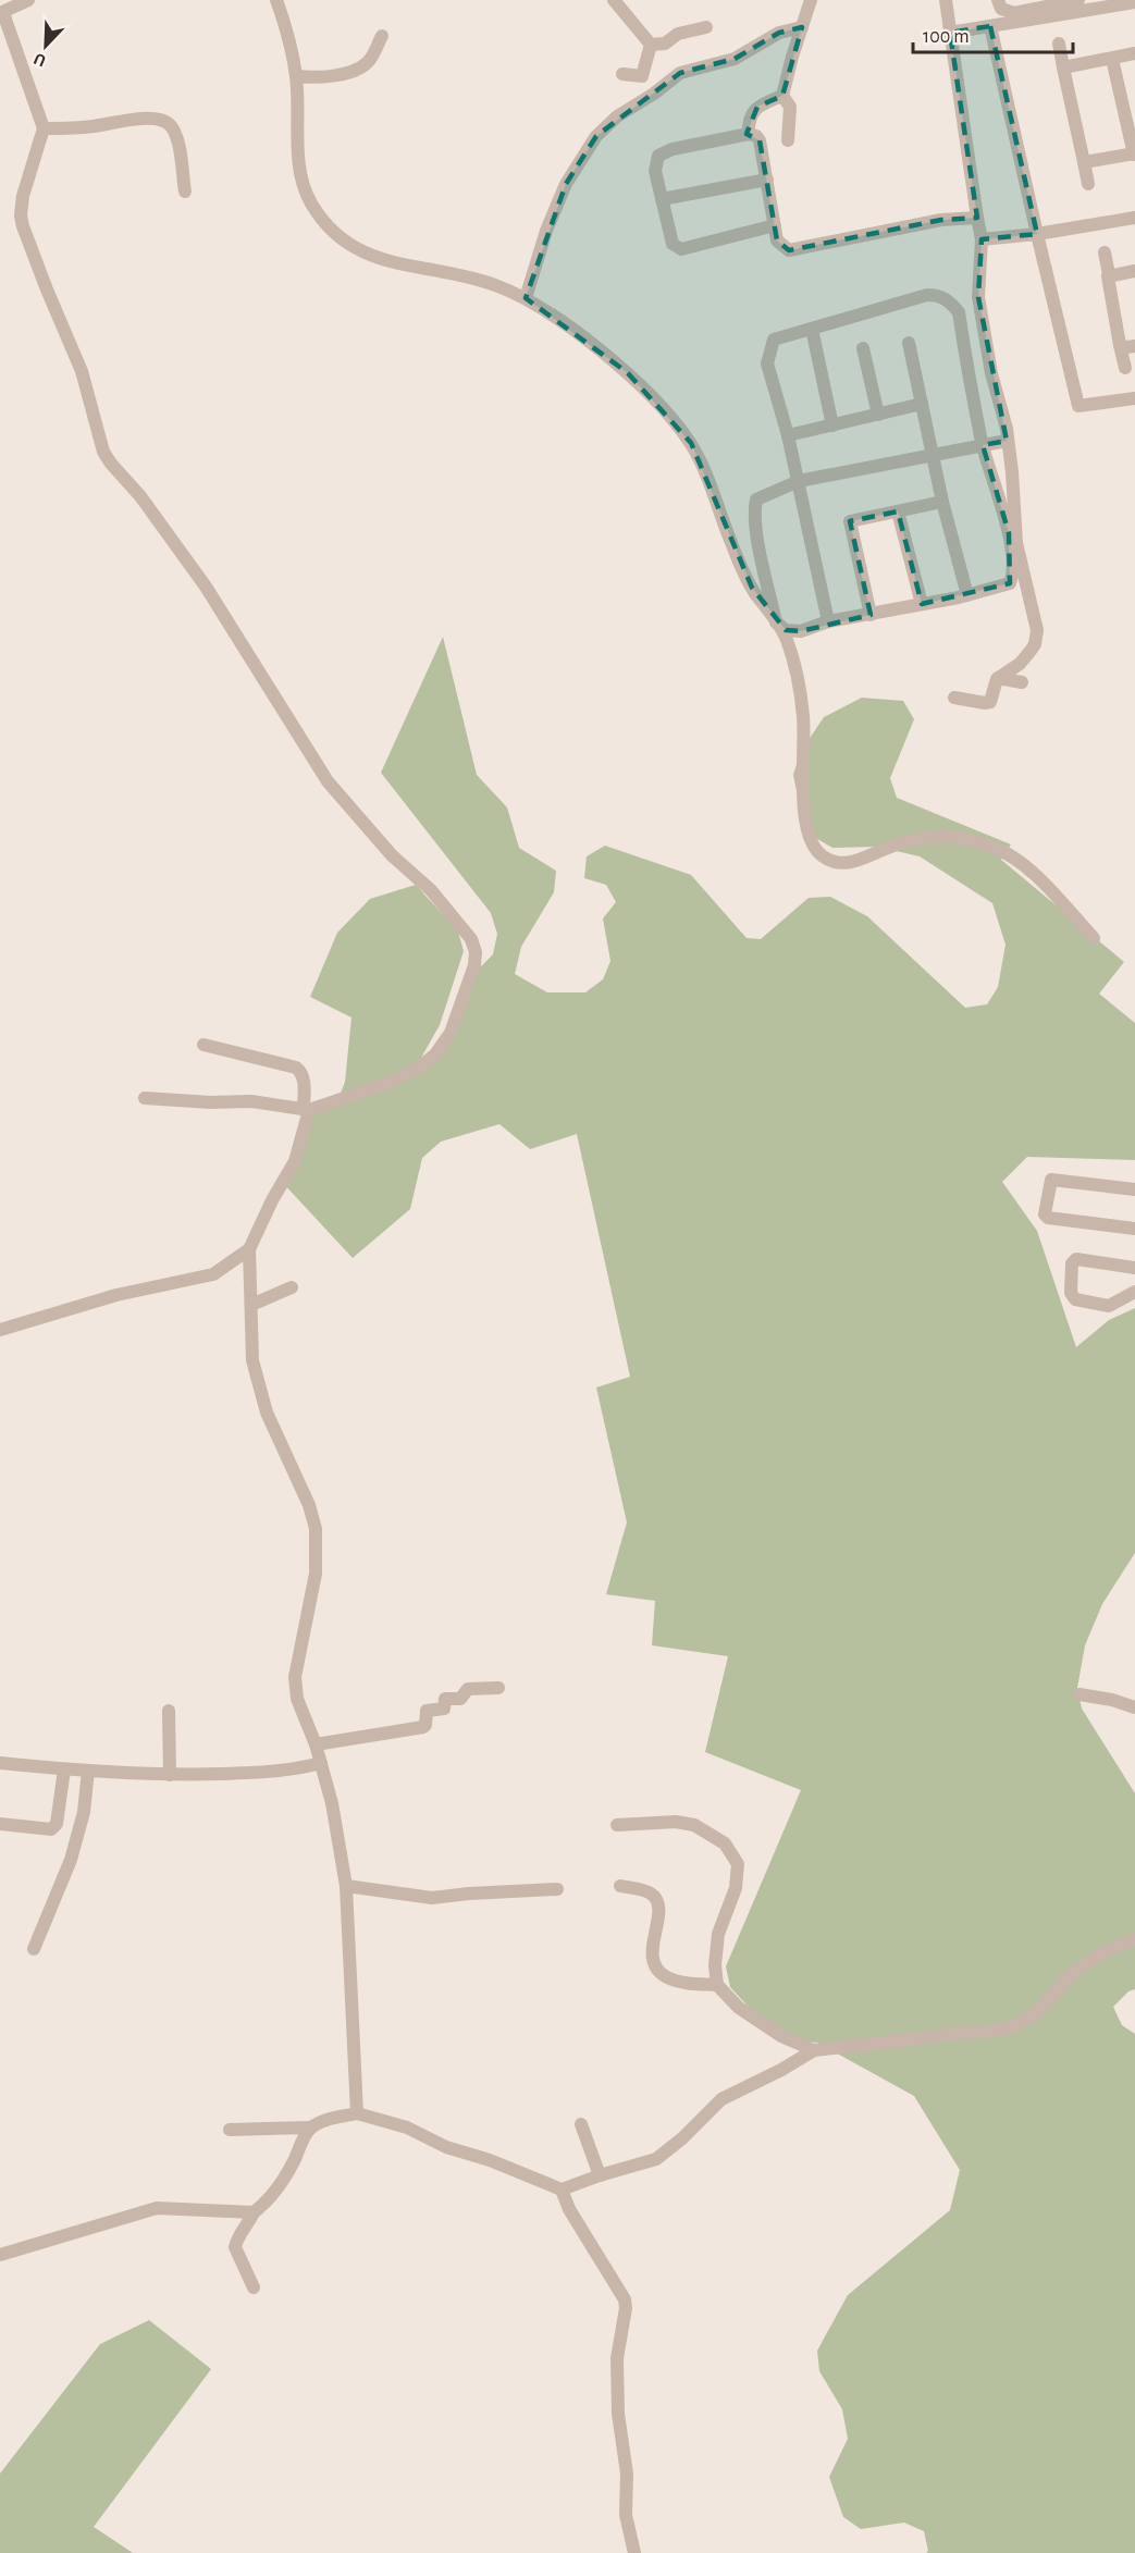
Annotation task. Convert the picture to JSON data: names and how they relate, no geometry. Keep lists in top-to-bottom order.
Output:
{
  "scale_bar": "100 m",
  "north": "bottom left"
}
